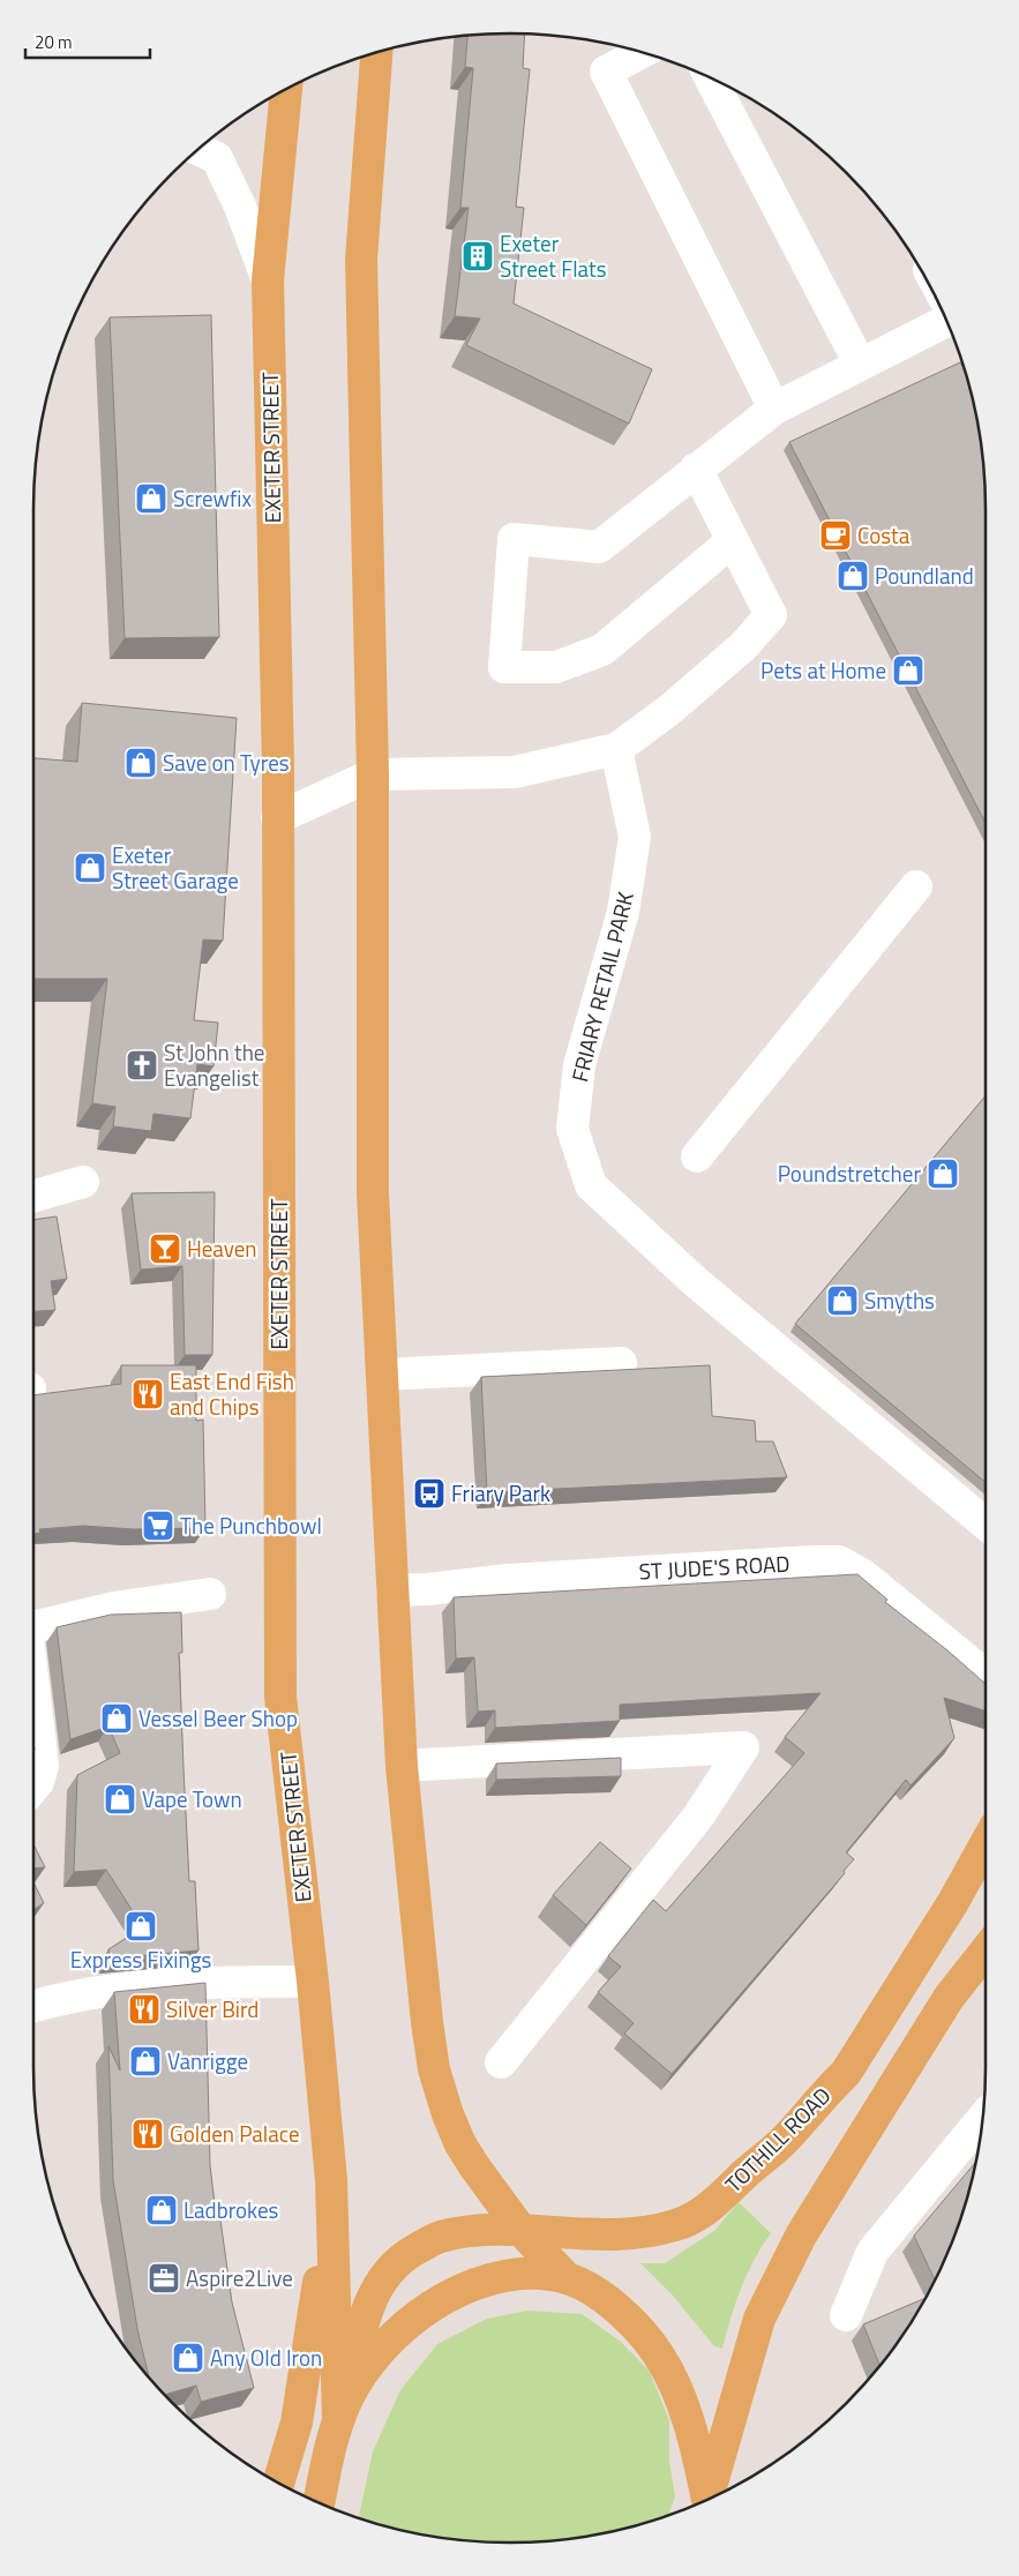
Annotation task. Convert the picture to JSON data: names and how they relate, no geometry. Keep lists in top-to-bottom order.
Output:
{
  "streets": {
    "main road": ["EXETER STREET", "TOTHILL ROAD"],
    "street": ["FRIARY RETAIL PARK", "ST JUDE'S ROAD"]
  },
  "places": {
    "building": ["Exeter Street Flats"],
    "shop": [
      "Screwfix",
      "Poundland",
      "Pets at Home",
      "Save on Tyres",
      "Exeter Street Garage",
      "Poundstretcher",
      "Smyths",
      "Vessel Beer Shop",
      "Vape Town",
      "Express Fixings",
      "Vanrigge",
      "Ladbrokes",
      "Any Old Iron"
    ],
    "cafe": ["Costa"],
    "church": ["St John the Evangelist"],
    "bar": ["Heaven"],
    "restaurant": ["East End Fish and Chips", "Silver Bird", "Golden Palace"],
    "bus stop": ["Friary Park"],
    "supermarket": ["The Punchbowl"],
    "office": ["Aspire2Live"]
  },
  "scale_bar": "20 m"
}
